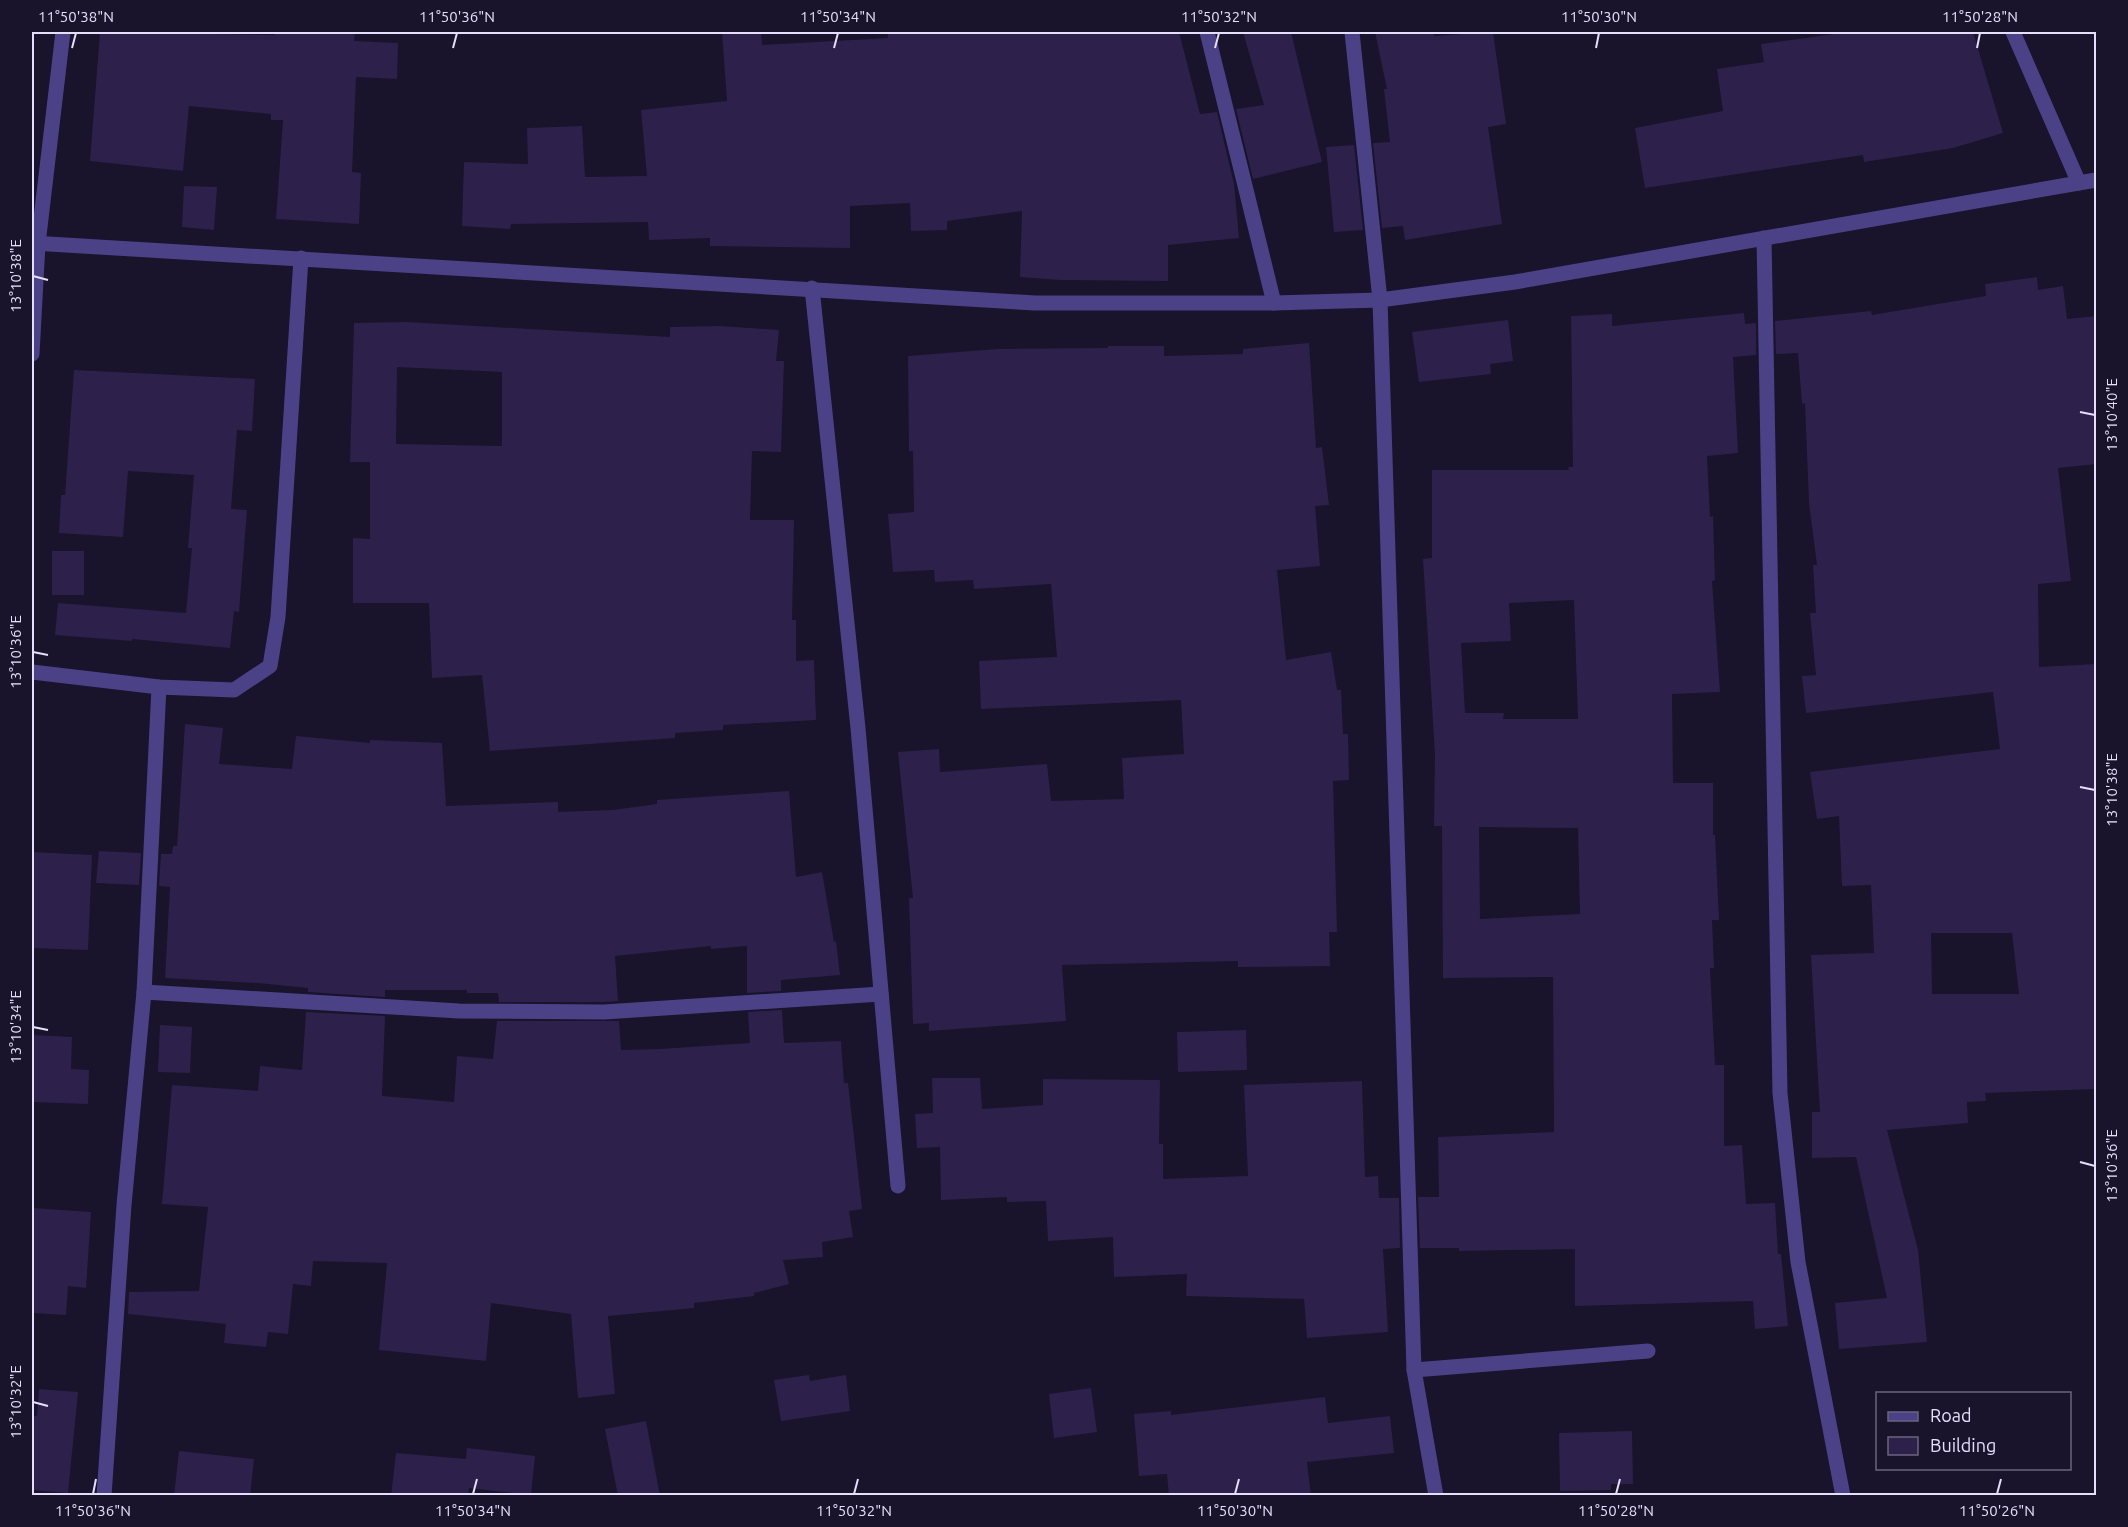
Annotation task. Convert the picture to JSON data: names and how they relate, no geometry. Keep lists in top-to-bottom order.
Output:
{
  "legend": ["Road", "Building"],
  "coordinates": [
    "11°50'38\"N",
    "11°50'36\"N",
    "11°50'34\"N",
    "11°50'32\"N",
    "11°50'30\"N",
    "11°50'28\"N",
    "13°10'38\"E",
    "13°10'40\"E",
    "13°10'36\"E",
    "13°10'34\"E",
    "13°10'32\"E",
    "11°50'26\"N"
  ]
}
